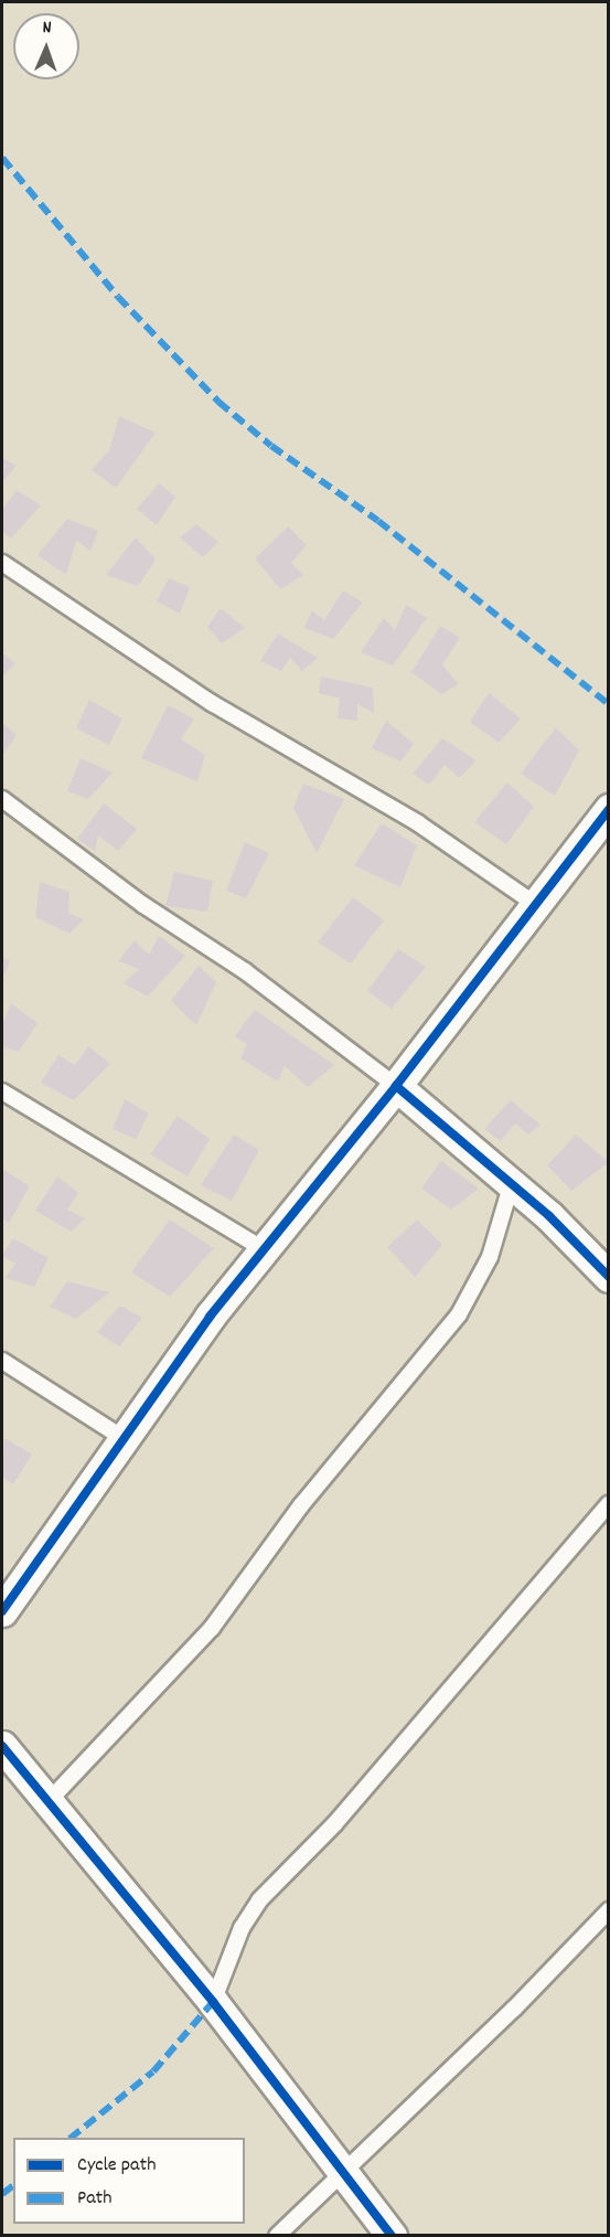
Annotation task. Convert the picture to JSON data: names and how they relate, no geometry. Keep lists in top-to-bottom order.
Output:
{
  "legend": ["Cycle path", "Path"],
  "north": "top"
}
